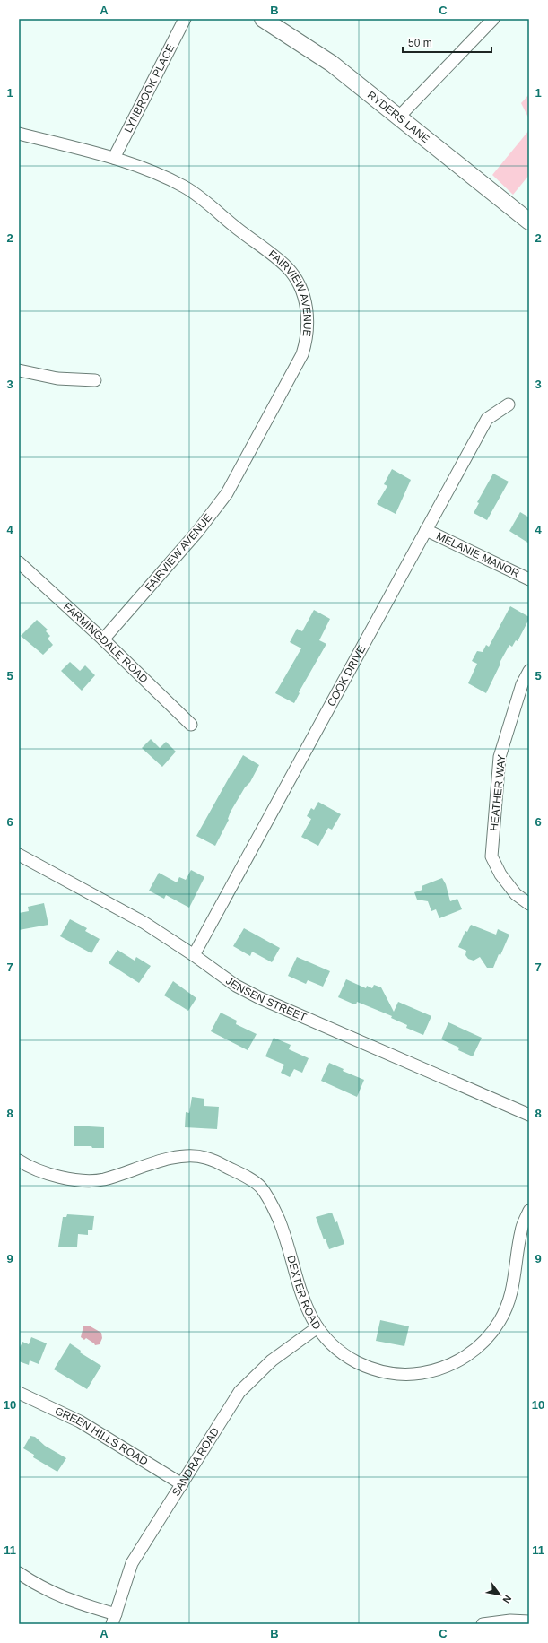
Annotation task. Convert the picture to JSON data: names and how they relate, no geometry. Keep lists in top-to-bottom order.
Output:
{
  "streets": {
    "main road": ["RYDERS LANE"],
    "street": [
      "LYNBROOK PLACE",
      "FAIRVIEW AVENUE",
      "MELANIE MANOR",
      "FARMINGDALE ROAD",
      "COOK DRIVE",
      "HEATHER WAY",
      "JENSEN STREET",
      "DEXTER ROAD",
      "GREEN HILLS ROAD",
      "SANDRA ROAD"
    ]
  },
  "crossings": [
    ["LYNBROOK PLACE", "FAIRVIEW AVENUE"],
    ["FAIRVIEW AVENUE", "FARMINGDALE ROAD"],
    ["MELANIE MANOR", "COOK DRIVE"],
    ["COOK DRIVE", "JENSEN STREET"],
    ["DEXTER ROAD", "SANDRA ROAD"],
    ["GREEN HILLS ROAD", "SANDRA ROAD"]
  ],
  "scale_bar": "50 m",
  "north": "bottom right",
  "grid": {
    "columns": ["A", "B", "C"],
    "rows": [
      "1",
      "2",
      "3",
      "4",
      "5",
      "6",
      "7",
      "8",
      "9",
      "10",
      "11"
    ]
  }
}
